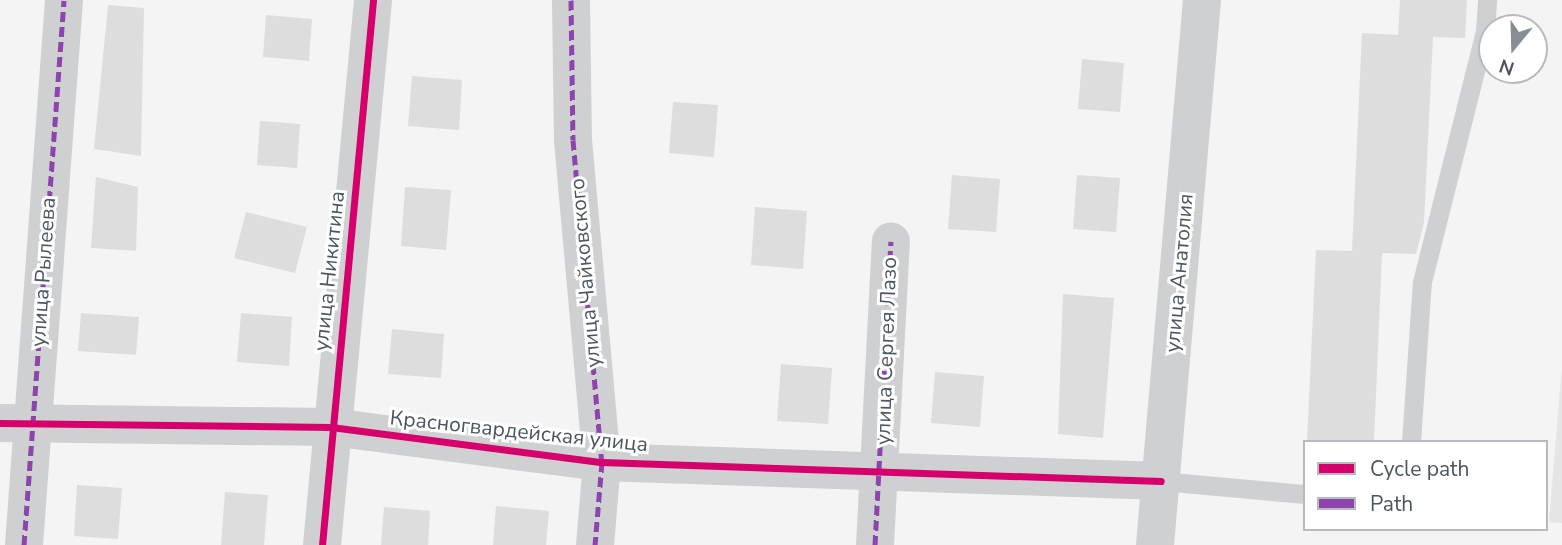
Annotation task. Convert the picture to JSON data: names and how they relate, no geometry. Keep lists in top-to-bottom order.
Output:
{
  "streets": {
    "street": [
      "улица Никитина",
      "улица Рылеева",
      "улица Чайковского",
      "улица Анатолия",
      "улица Сергея Лазо",
      "Красногвардейская улица"
    ]
  },
  "crossings": [
    ["улица Никитина", "Красногвардейская улица"],
    ["улица Рылеева", "Красногвардейская улица"],
    ["улица Чайковского", "Красногвардейская улица"],
    ["улица Анатолия", "Красногвардейская улица"],
    ["улица Сергея Лазо", "Красногвардейская улица"]
  ],
  "legend": ["Cycle path", "Path"],
  "north": "bottom"
}
